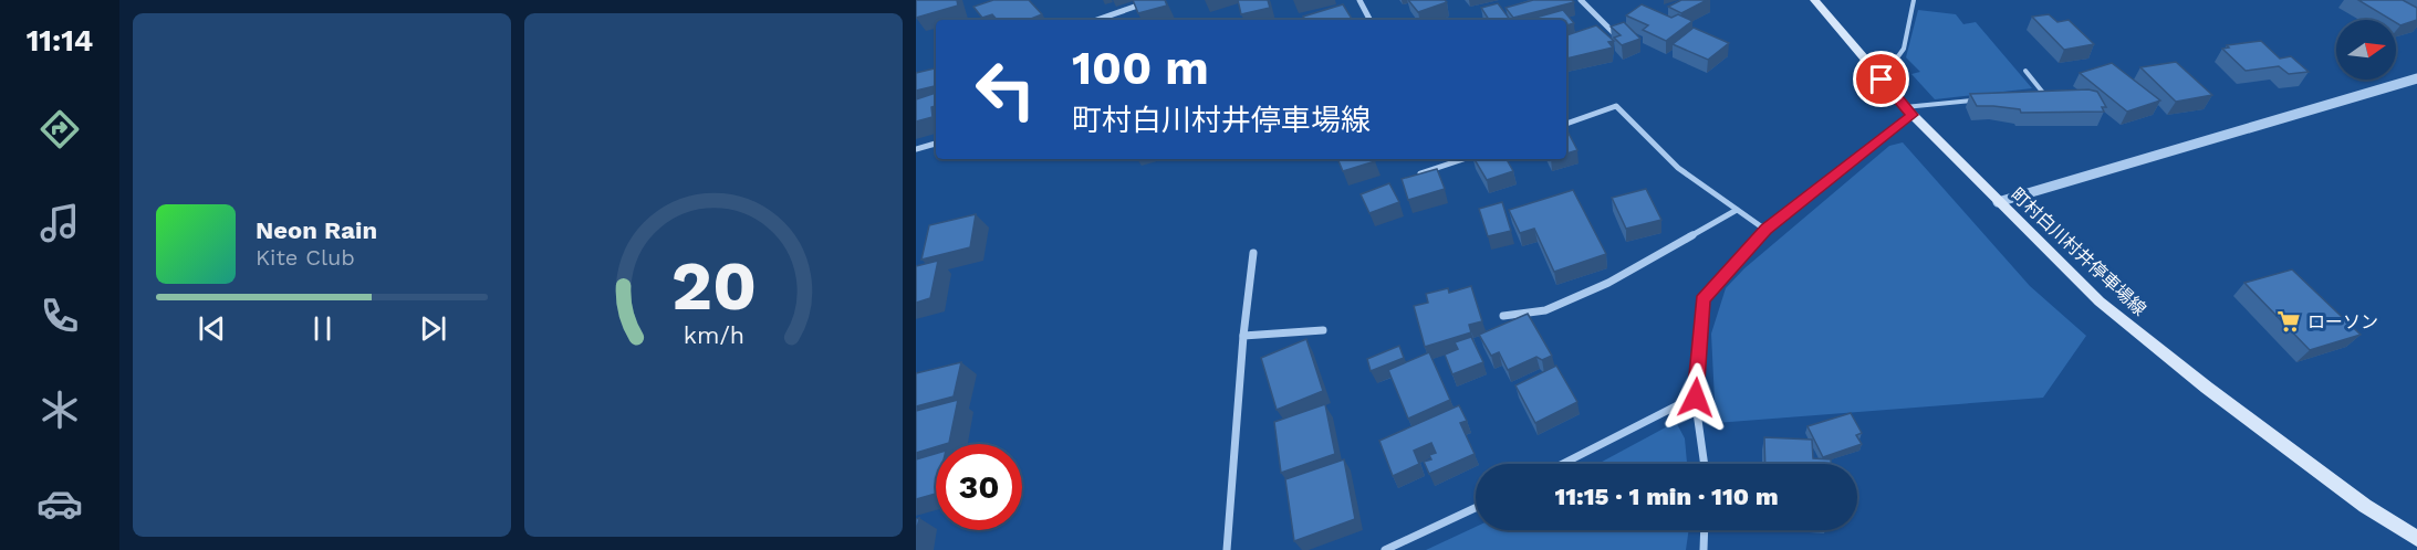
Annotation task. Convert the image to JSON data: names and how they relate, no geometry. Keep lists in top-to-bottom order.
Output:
{
  "streets": {
    "main road": ["町村白川村井停車場線"]
  },
  "places": {
    "supermarket": ["ローソン"]
  },
  "north": "right",
  "page": {
    "tabs": "11:14",
    "turn": ["100 m", "町村白川村井停車場線"],
    "song": ["Neon Rain", "Kite Club"],
    "limit": "30",
    "trip": "11:15 · 1 min · 110 m",
    "gauge": ["20", "km/h"]
  }
}
